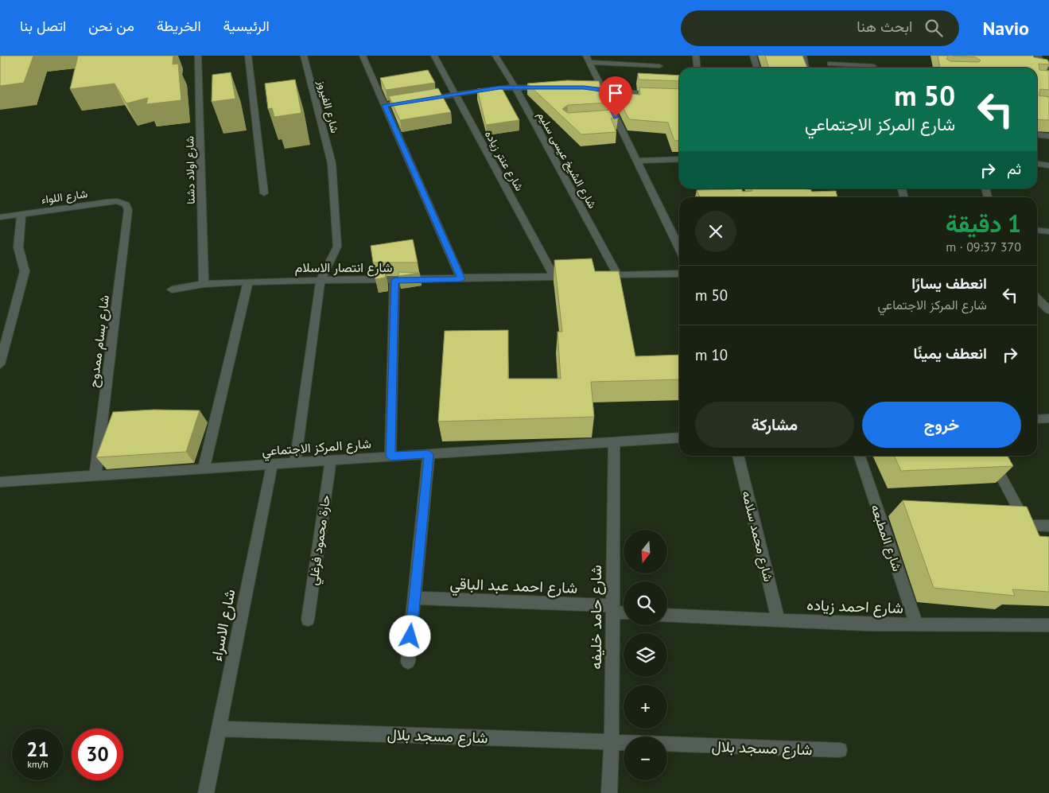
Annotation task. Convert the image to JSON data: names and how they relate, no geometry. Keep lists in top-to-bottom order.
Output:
{
  "streets": {
    "street": [
      "شارع الفيروز",
      "شارع الشيخ عيسى سليم",
      "شارع عنتر زياده",
      "شارع اولاد دشنا",
      "شارع اللواء",
      "شارع انتصار الاسلام",
      "شارع بسام ممدوح",
      "شارع المركز الاجتماعي",
      "شارع محمد سلامه",
      "شارع المطبعه",
      "حارة محمود فرغلي",
      "شارع احمد عبد الباقي",
      "شارع احمد زياده",
      "شارع حامد خليفه",
      "شارع الاسراء",
      "شارع مسجد بلال"
    ]
  },
  "crossings": [
    ["شارع الفيروز", "شارع انتصار الاسلام"],
    ["شارع الفيروز", "شارع المركز الاجتماعي"],
    ["شارع عنتر زياده", "شارع انتصار الاسلام"],
    ["شارع اولاد دشنا", "شارع انتصار الاسلام"],
    ["شارع اللواء", "شارع بسام ممدوح"],
    ["شارع بسام ممدوح", "شارع المركز الاجتماعي"],
    ["شارع المركز الاجتماعي", "حارة محمود فرغلي"],
    ["شارع المركز الاجتماعي", "شارع حامد خليفه"],
    ["شارع المركز الاجتماعي", "شارع الاسراء"],
    ["شارع محمد سلامه", "شارع احمد زياده"],
    ["شارع المطبعه", "شارع احمد زياده"],
    ["شارع احمد عبد الباقي", "شارع حامد خليفه"],
    ["شارع حامد خليفه", "شارع مسجد بلال"],
    ["شارع الاسراء", "شارع مسجد بلال"]
  ],
  "north": "bottom",
  "page": {
    "header": "Navio",
    "search": "ابحث هنا",
    "nav": [
      "الرئيسية",
      "الخريطة",
      "من نحن",
      "اتصل بنا"
    ],
    "turn": ["50 m", "شارع المركز الاجتماعي"],
    "then": "ثم",
    "heading": ["1 دقيقة", "370 m · 09:37"],
    "list": [
      {
        "name": "انعطف يسارًا",
        "note": "شارع المركز الاجتماعي",
        "value": "50 m"
      },
      {
        "name": "انعطف يمينًا",
        "value": "10 m"
      }
    ],
    "buttons": ["خروج", "مشاركة"],
    "map_buttons": ["+", "−"],
    "speed": "21 km/h",
    "limit": "30"
  }
}
